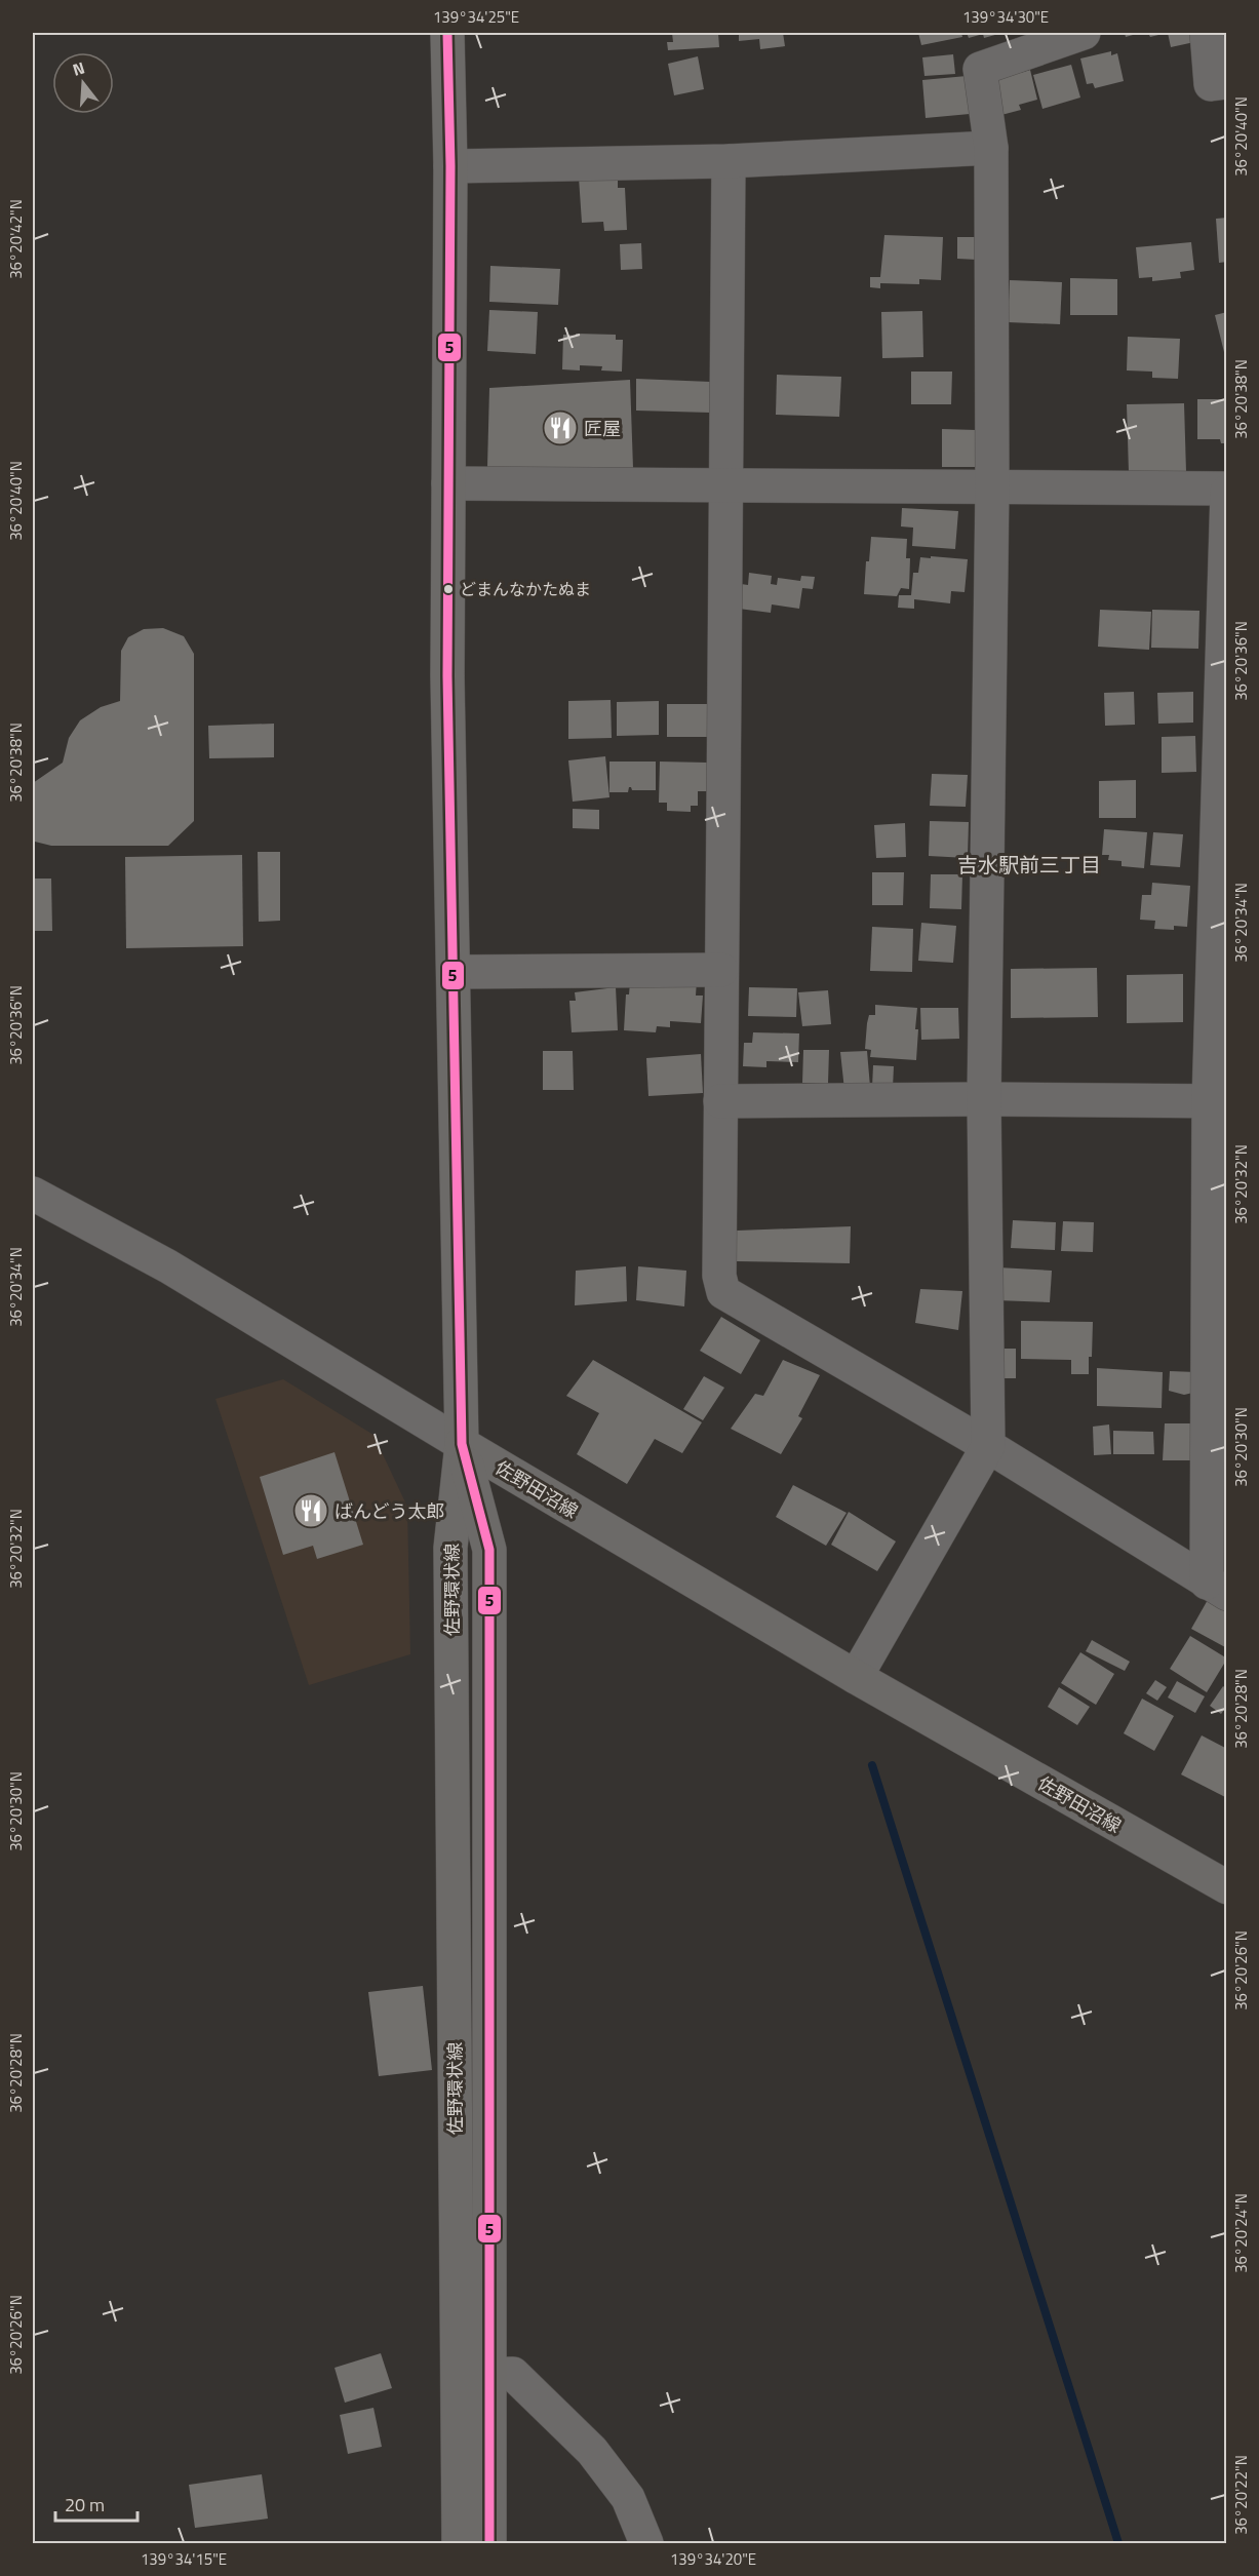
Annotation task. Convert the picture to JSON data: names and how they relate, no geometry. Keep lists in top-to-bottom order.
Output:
{
  "streets": {
    "main road": ["佐野田沼線", "佐野環状線"]
  },
  "crossings": [
    ["佐野田沼線", "佐野環状線"]
  ],
  "districts": ["吉水駅前三丁目"],
  "places": {
    "restaurant": ["匠屋", "ばんどう太郎"],
    "other": ["どまんなかたぬま"]
  },
  "lines": ["transit line 5"],
  "scale_bar": "20 m",
  "north": "top",
  "coordinates": [
    "139°34'25\"E",
    "139°34'30\"E",
    "36°20'40\"N",
    "36°20'42\"N",
    "36°20'38\"N",
    "36°20'36\"N",
    "36°20'34\"N",
    "36°20'32\"N",
    "36°20'30\"N",
    "36°20'28\"N",
    "36°20'26\"N",
    "36°20'24\"N",
    "36°20'22\"N",
    "139°34'15\"E",
    "139°34'20\"E"
  ]
}
